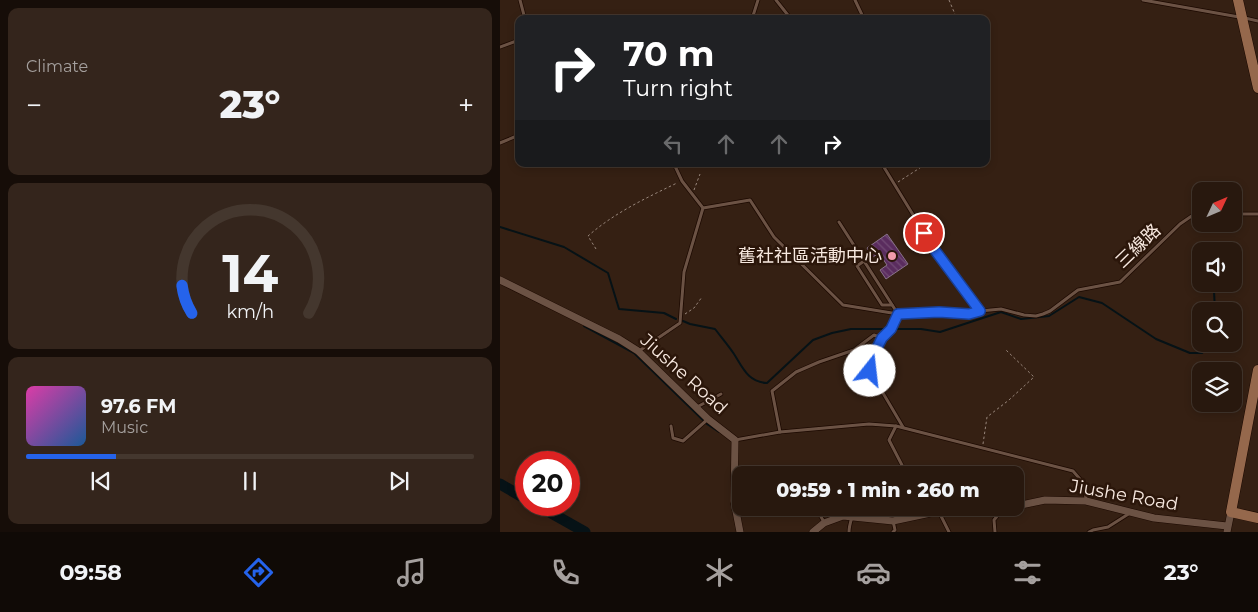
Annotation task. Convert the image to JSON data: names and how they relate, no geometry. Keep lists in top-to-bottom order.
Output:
{
  "streets": {
    "street": ["Jiushe Road"],
    "lane": ["三線路"]
  },
  "places": ["舊社社區活動中心"],
  "north": "top right",
  "page": {
    "tile": "Climate",
    "turn": ["70 m", "Turn right"],
    "heat": ["−", "23°", "+"],
    "song": ["97.6 FM", "Music"],
    "limit": "20",
    "trip": "09:59 · 1 min · 260 m",
    "tabs": ["09:58", "23°"],
    "gauge": ["14", "km/h"]
  }
}
